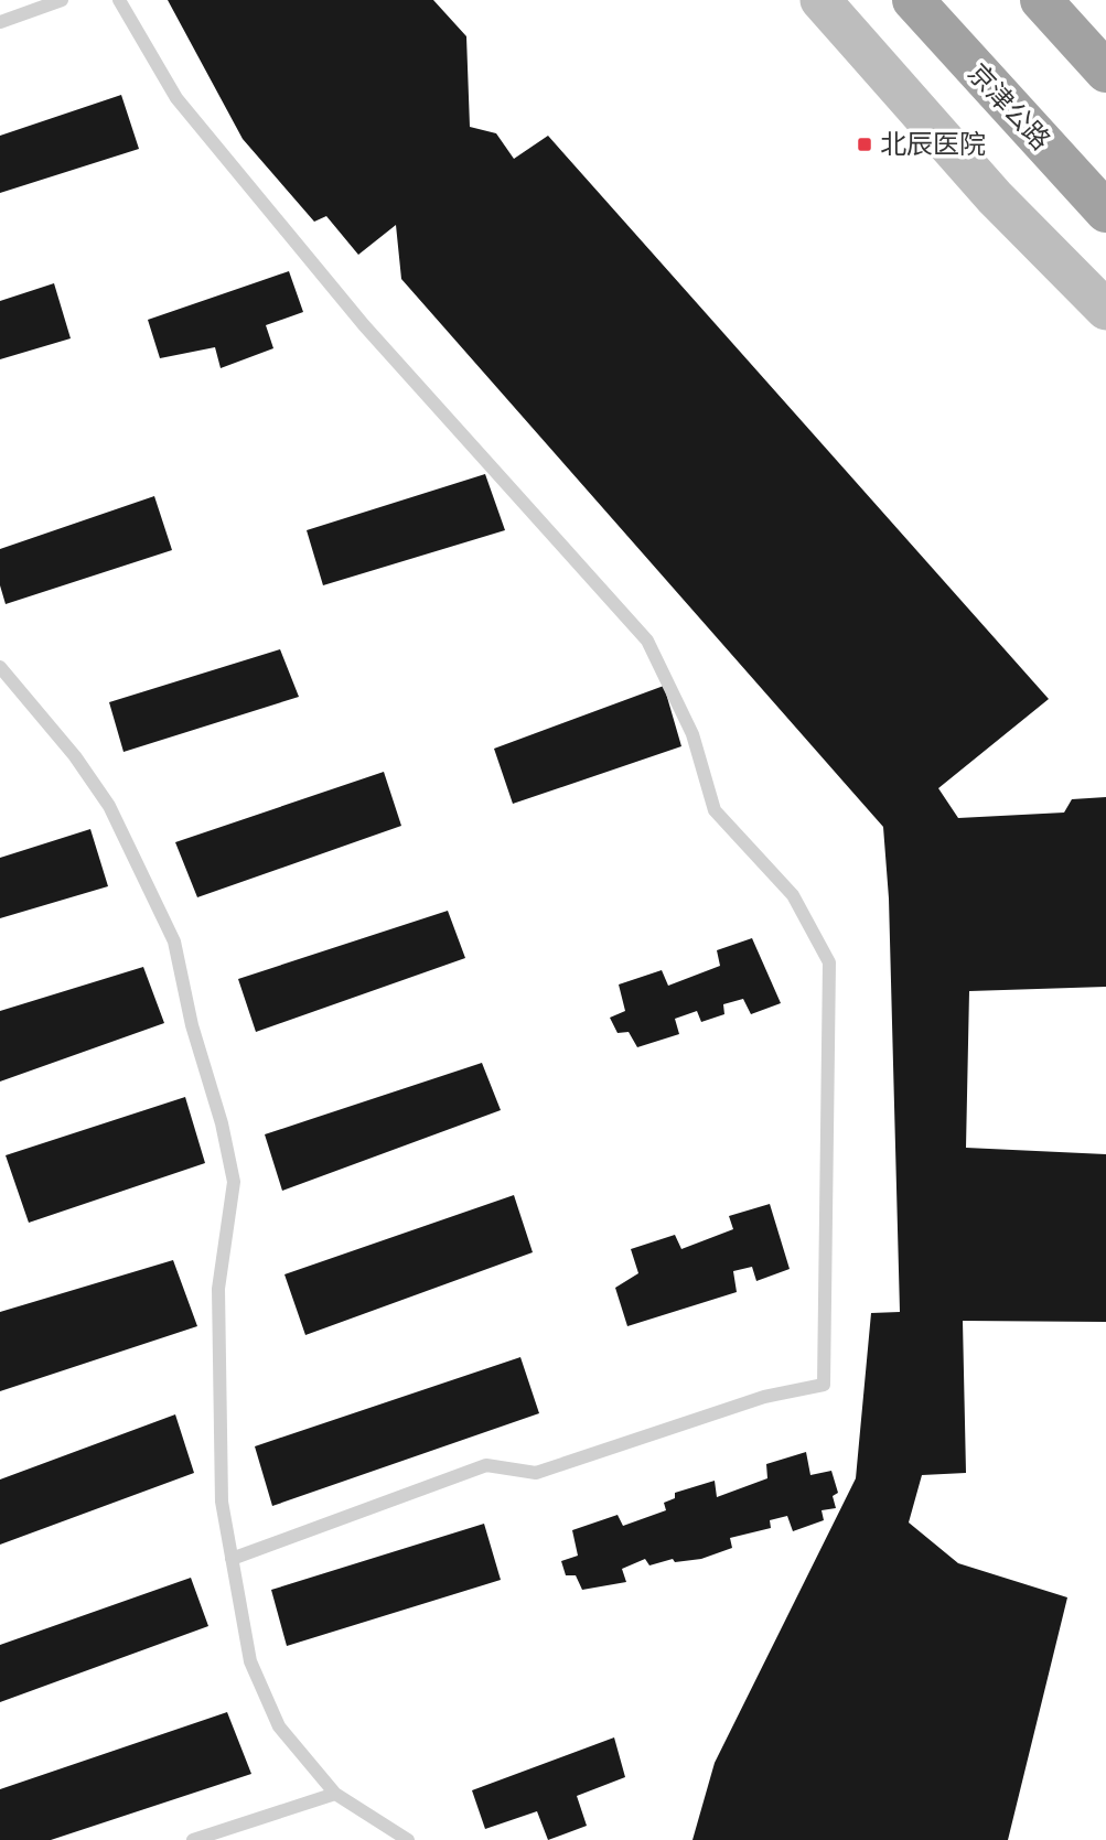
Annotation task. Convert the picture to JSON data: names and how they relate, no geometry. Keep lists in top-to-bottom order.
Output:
{
  "streets": {
    "highway": ["京津公路"]
  },
  "places": {
    "transit": ["北辰医院"]
  }
}
